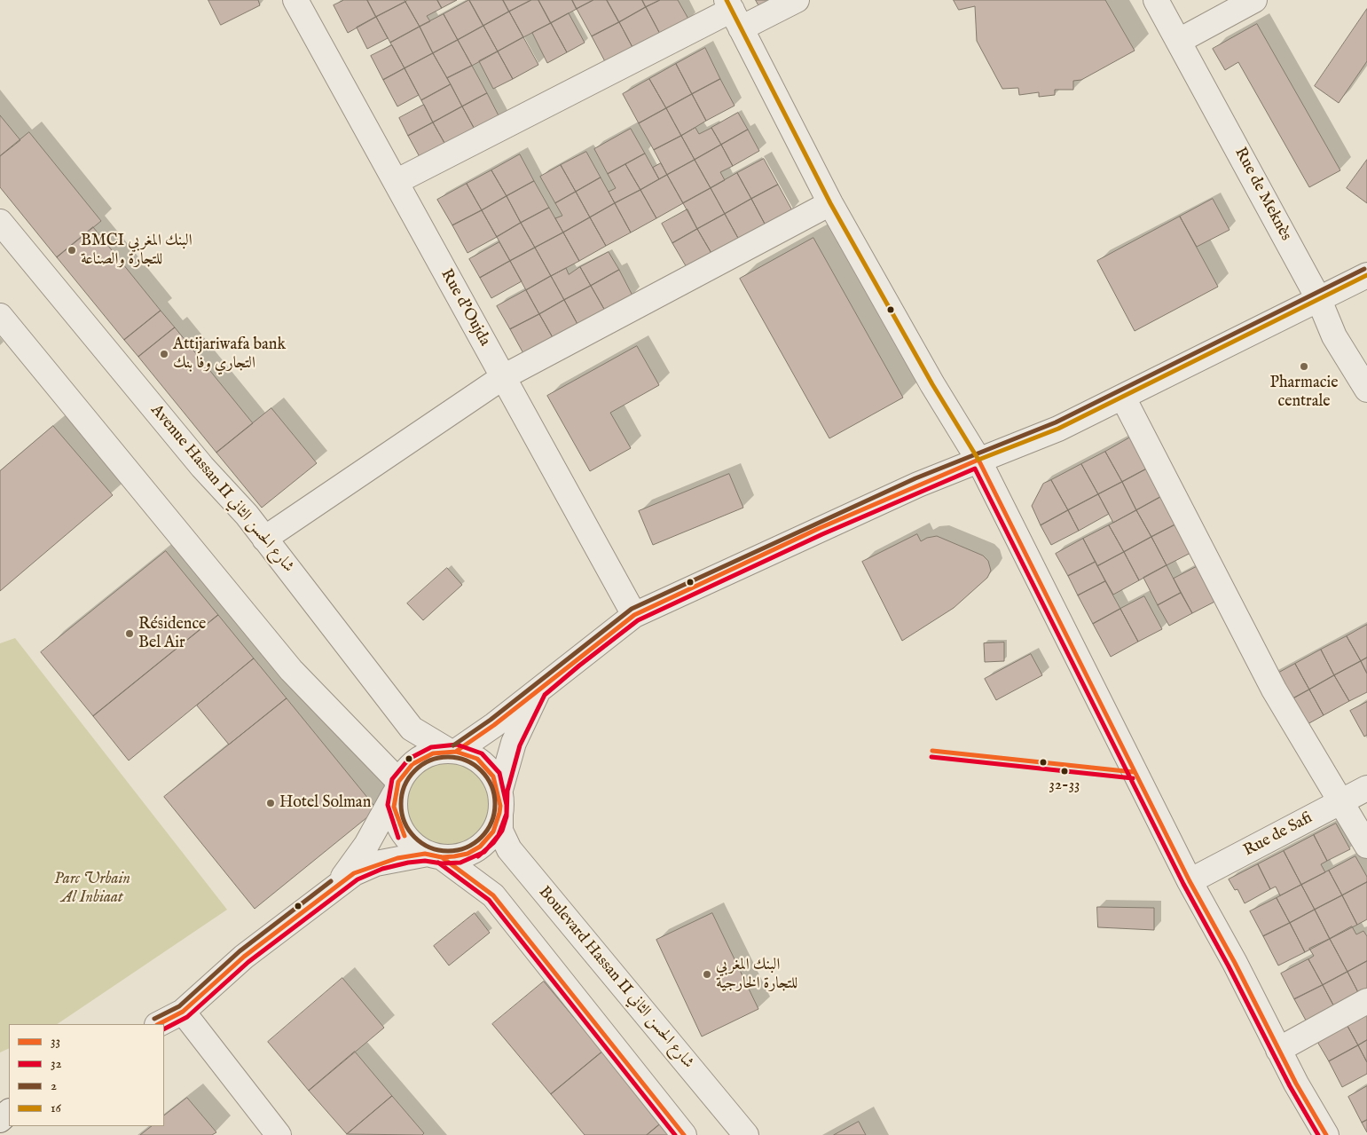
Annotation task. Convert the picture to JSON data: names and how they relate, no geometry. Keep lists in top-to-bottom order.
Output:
{
  "streets": {
    "street": [
      "Rue de Meknès",
      "Rue d'Oujda",
      "Avenue Hassan II شارع الحسن الثاني",
      "Rue de Safi",
      "Boulevard Hassan II شارع الحسن الثاني"
    ]
  },
  "crossings": [
    ["Avenue Hassan II شارع الحسن الثاني", "Boulevard Hassan II شارع الحسن الثاني"]
  ],
  "parks": ["Parc Urbain Al Inbiaat"],
  "places": [
    "BMCI البنك المغربي للتجارة والصناعة",
    "Attijariwafa bank التجاري وفا بنك",
    "Pharmacie centrale",
    "Résidence Bel Air",
    "32-33",
    "Hotel Solman",
    "البنك المغربي للتجارة الخارجية"
  ],
  "lines": [
    "transit line 16",
    "transit line 2",
    "transit line 33",
    "transit line 32"
  ],
  "legend": [
    "33",
    "32",
    "2",
    "16"
  ]
}
